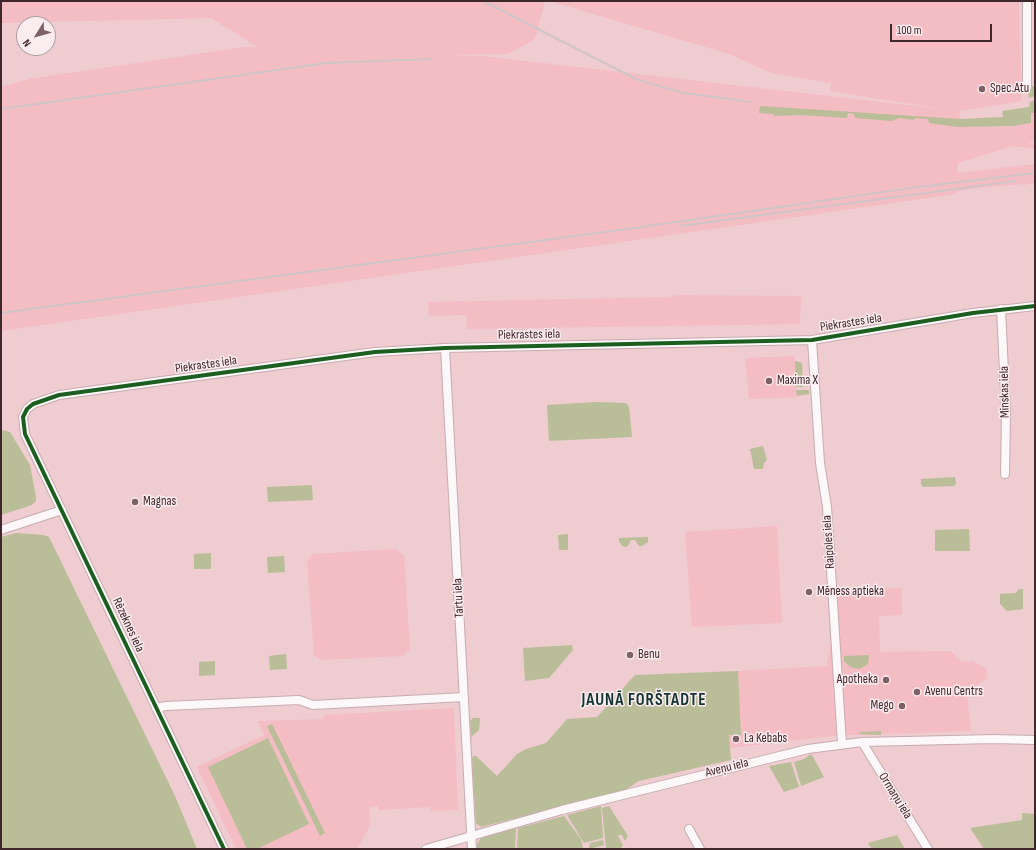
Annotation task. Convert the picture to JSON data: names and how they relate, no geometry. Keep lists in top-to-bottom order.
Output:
{
  "streets": {
    "street": [
      "Piekrastes iela",
      "Minskas iela",
      "Raipoles iela",
      "Tartu iela",
      "Rēzeknes iela",
      "Aveņu iela",
      "Ormaņu iela"
    ]
  },
  "crossings": [
    ["Piekrastes iela", "Minskas iela"],
    ["Piekrastes iela", "Raipoles iela"],
    ["Piekrastes iela", "Tartu iela"],
    ["Piekrastes iela", "Rēzeknes iela"],
    ["Raipoles iela", "Aveņu iela"],
    ["Tartu iela", "Aveņu iela"],
    ["Aveņu iela", "Ormaņu iela"]
  ],
  "districts": ["JAUNĀ FORŠTADTE"],
  "places": [
    "Spec.Atu",
    "Maxima X",
    "Magnas",
    "Mēness aptieka",
    "Benu",
    "Apotheka",
    "Avenu Centrs",
    "Mego",
    "La Kebabs"
  ],
  "scale_bar": "100 m",
  "north": "bottom left"
}
